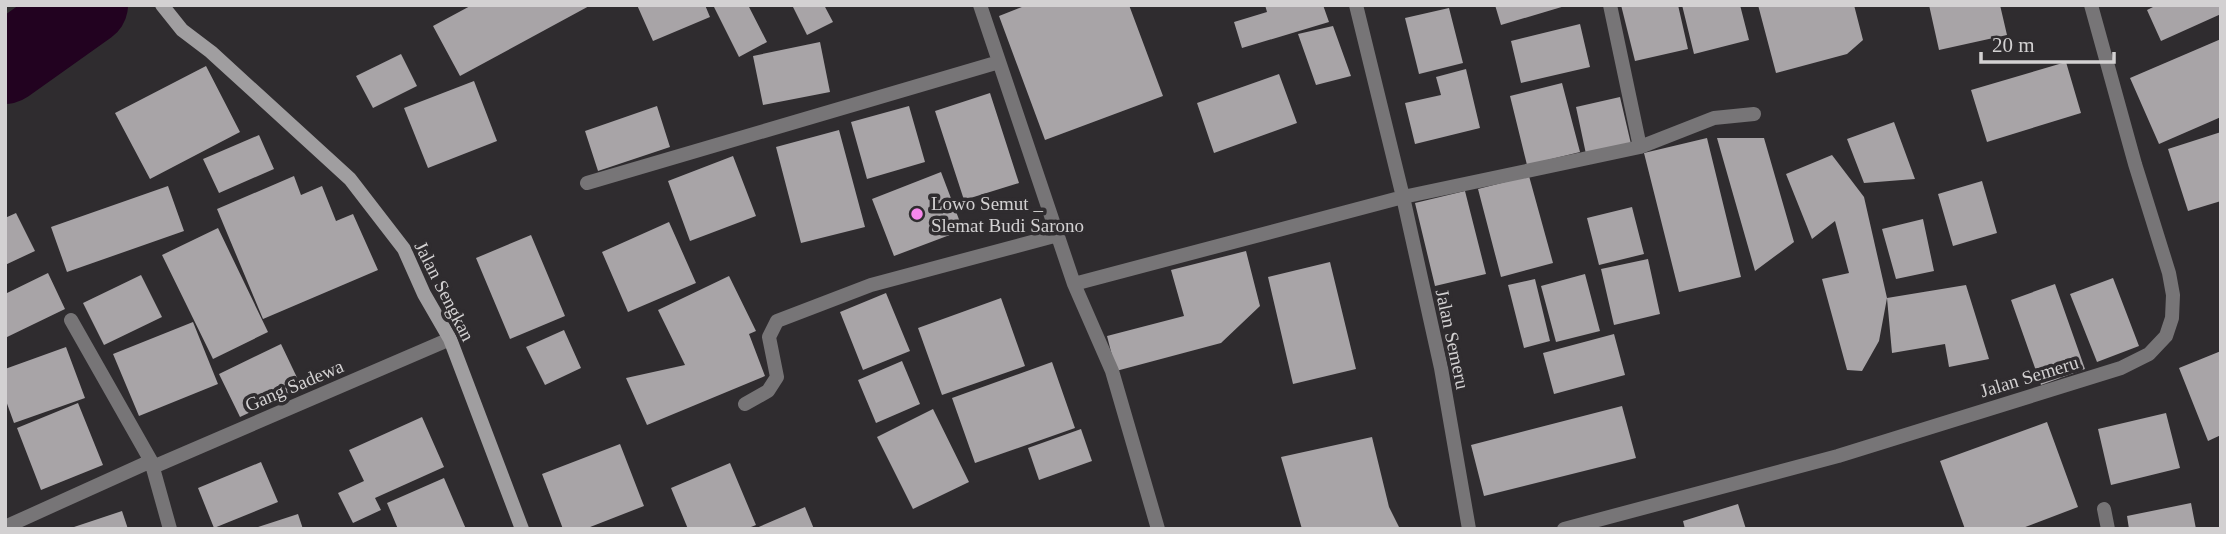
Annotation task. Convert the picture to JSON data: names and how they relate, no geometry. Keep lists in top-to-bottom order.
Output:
{
  "streets": {
    "main road": ["Jalan Sengkan"],
    "street": ["Jalan Semeru", "Gang Sadewa"]
  },
  "crossings": [
    ["Jalan Sengkan", "Gang Sadewa"]
  ],
  "places": ["Lowo Semut _ Slemat Budi Sarono"],
  "scale_bar": "20 m"
}
